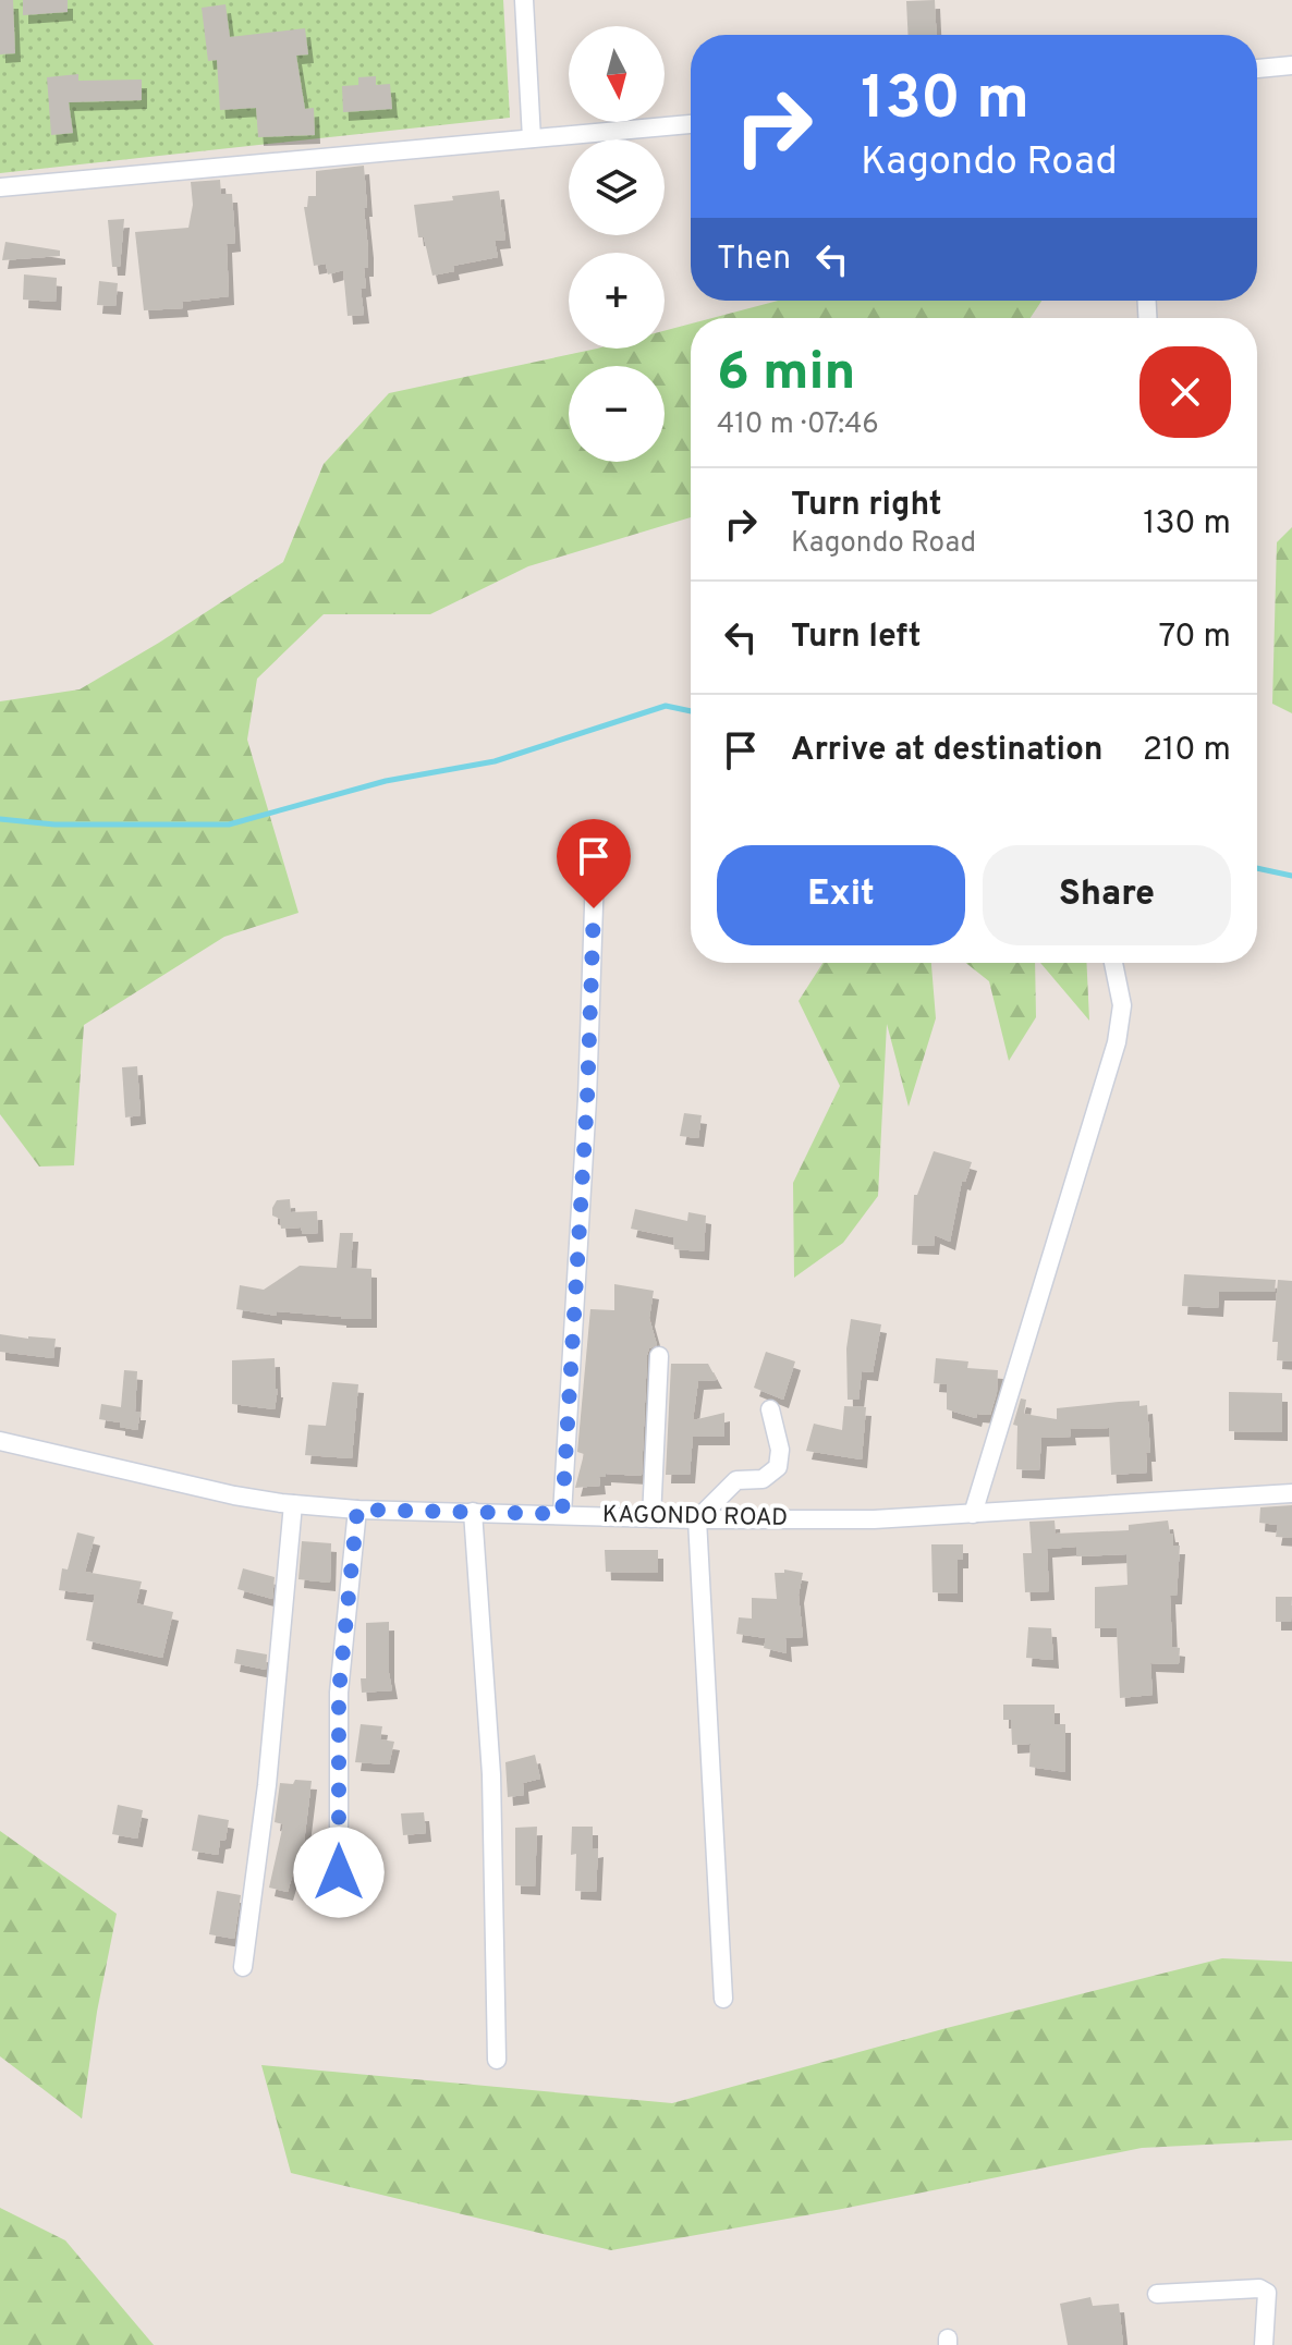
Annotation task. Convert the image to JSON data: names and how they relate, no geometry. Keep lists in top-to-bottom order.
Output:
{
  "streets": {
    "street": ["KAGONDO ROAD"]
  },
  "north": "bottom",
  "page": {
    "map_buttons": ["+", "−"],
    "turn": ["130 m", "Kagondo Road"],
    "then": "Then",
    "heading": ["6 min", "410 m · 07:46"],
    "list": [
      {
        "name": "Turn right",
        "note": "Kagondo Road",
        "value": "130 m"
      },
      {
        "name": "Turn left",
        "value": "70 m"
      },
      {
        "name": "Arrive at destination",
        "value": "210 m"
      }
    ],
    "buttons": ["Exit", "Share"]
  }
}
